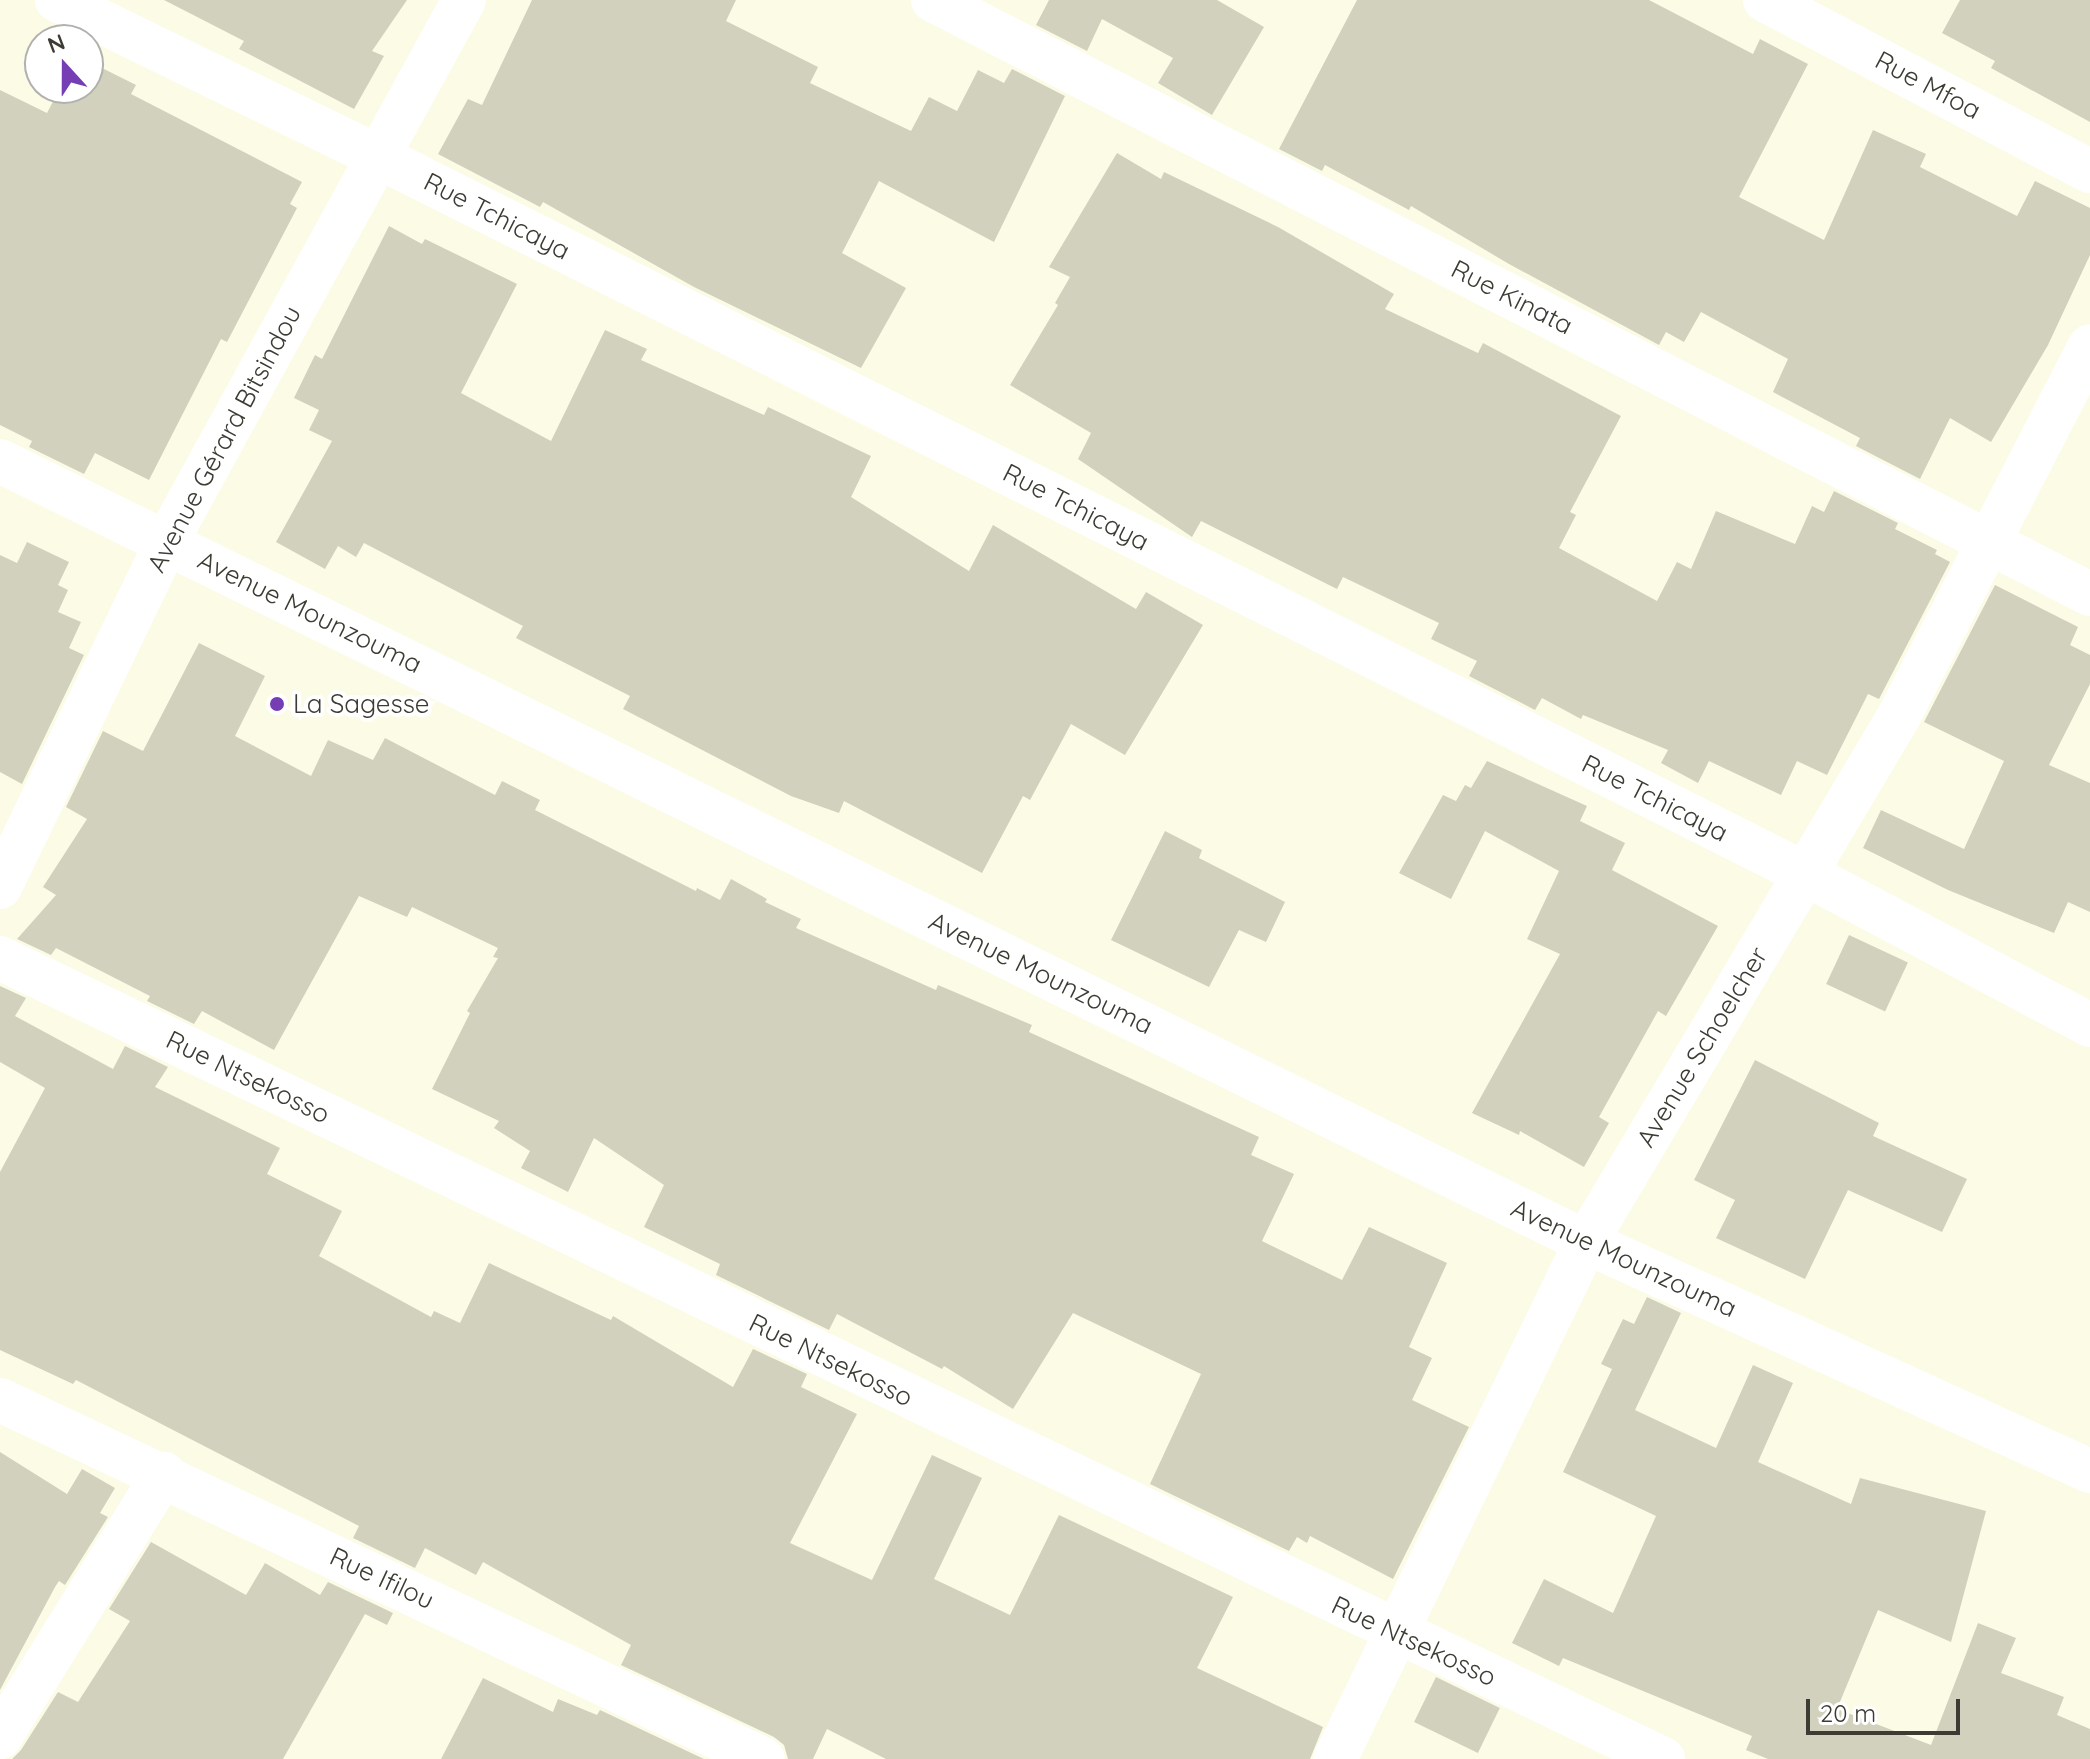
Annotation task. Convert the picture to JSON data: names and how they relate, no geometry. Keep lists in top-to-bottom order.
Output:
{
  "streets": {
    "street": [
      "Rue Mfoa",
      "Rue Tchicaya",
      "Rue Kinata",
      "Avenue Gérard Bitsindou",
      "Avenue Mounzouma",
      "Avenue Schoelcher",
      "Rue Ntsekosso",
      "Rue Ifilou"
    ]
  },
  "crossings": [
    ["Rue Tchicaya", "Avenue Gérard Bitsindou"],
    ["Rue Tchicaya", "Avenue Schoelcher"],
    ["Rue Kinata", "Avenue Schoelcher"],
    ["Avenue Gérard Bitsindou", "Avenue Mounzouma"],
    ["Avenue Mounzouma", "Avenue Schoelcher"],
    ["Avenue Schoelcher", "Rue Ntsekosso"]
  ],
  "places": ["La Sagesse"],
  "scale_bar": "20 m",
  "north": "top"
}
